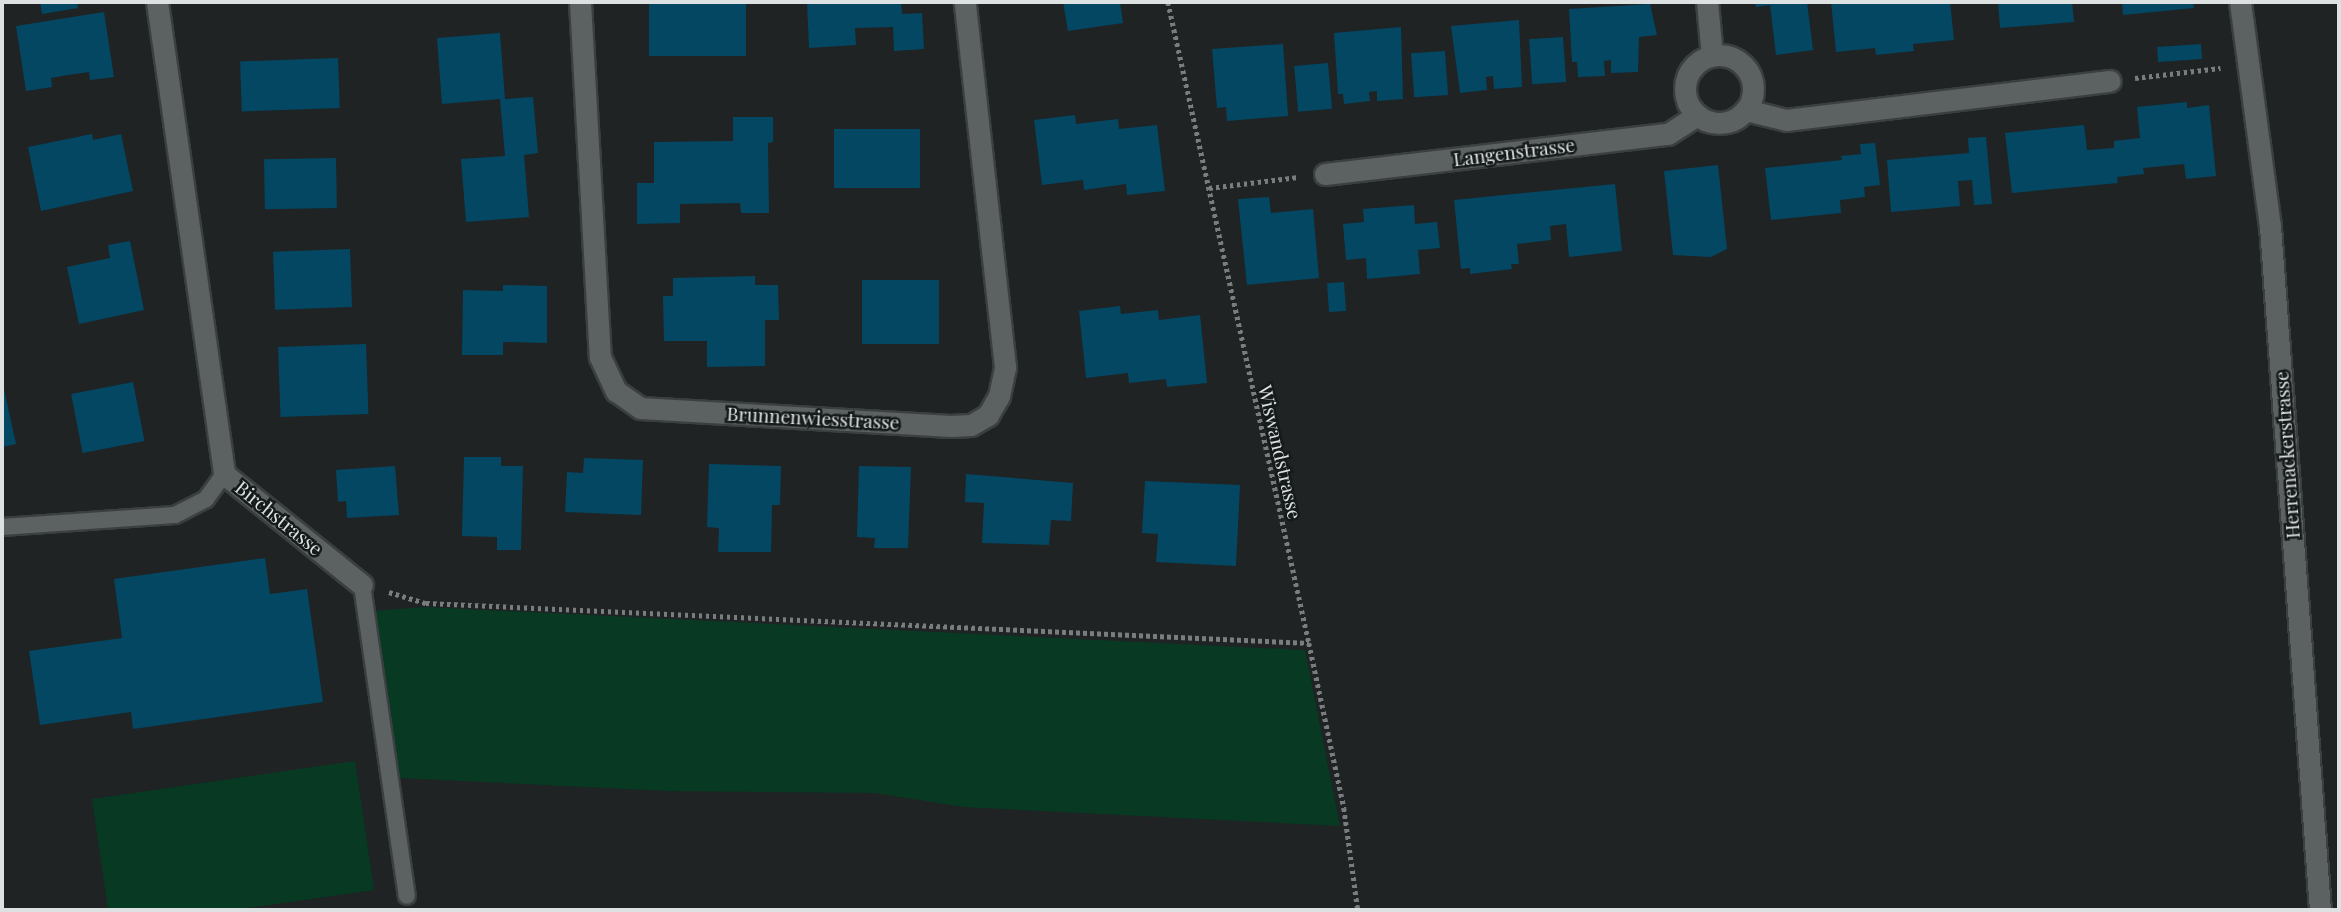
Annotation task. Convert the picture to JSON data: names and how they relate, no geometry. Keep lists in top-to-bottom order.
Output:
{
  "streets": {
    "street": [
      "Langenstrasse",
      "Brunnenwiesstrasse",
      "Herrenackerstrasse",
      "Birchstrasse"
    ],
    "path": ["Wiswandstrasse"]
  }
}
